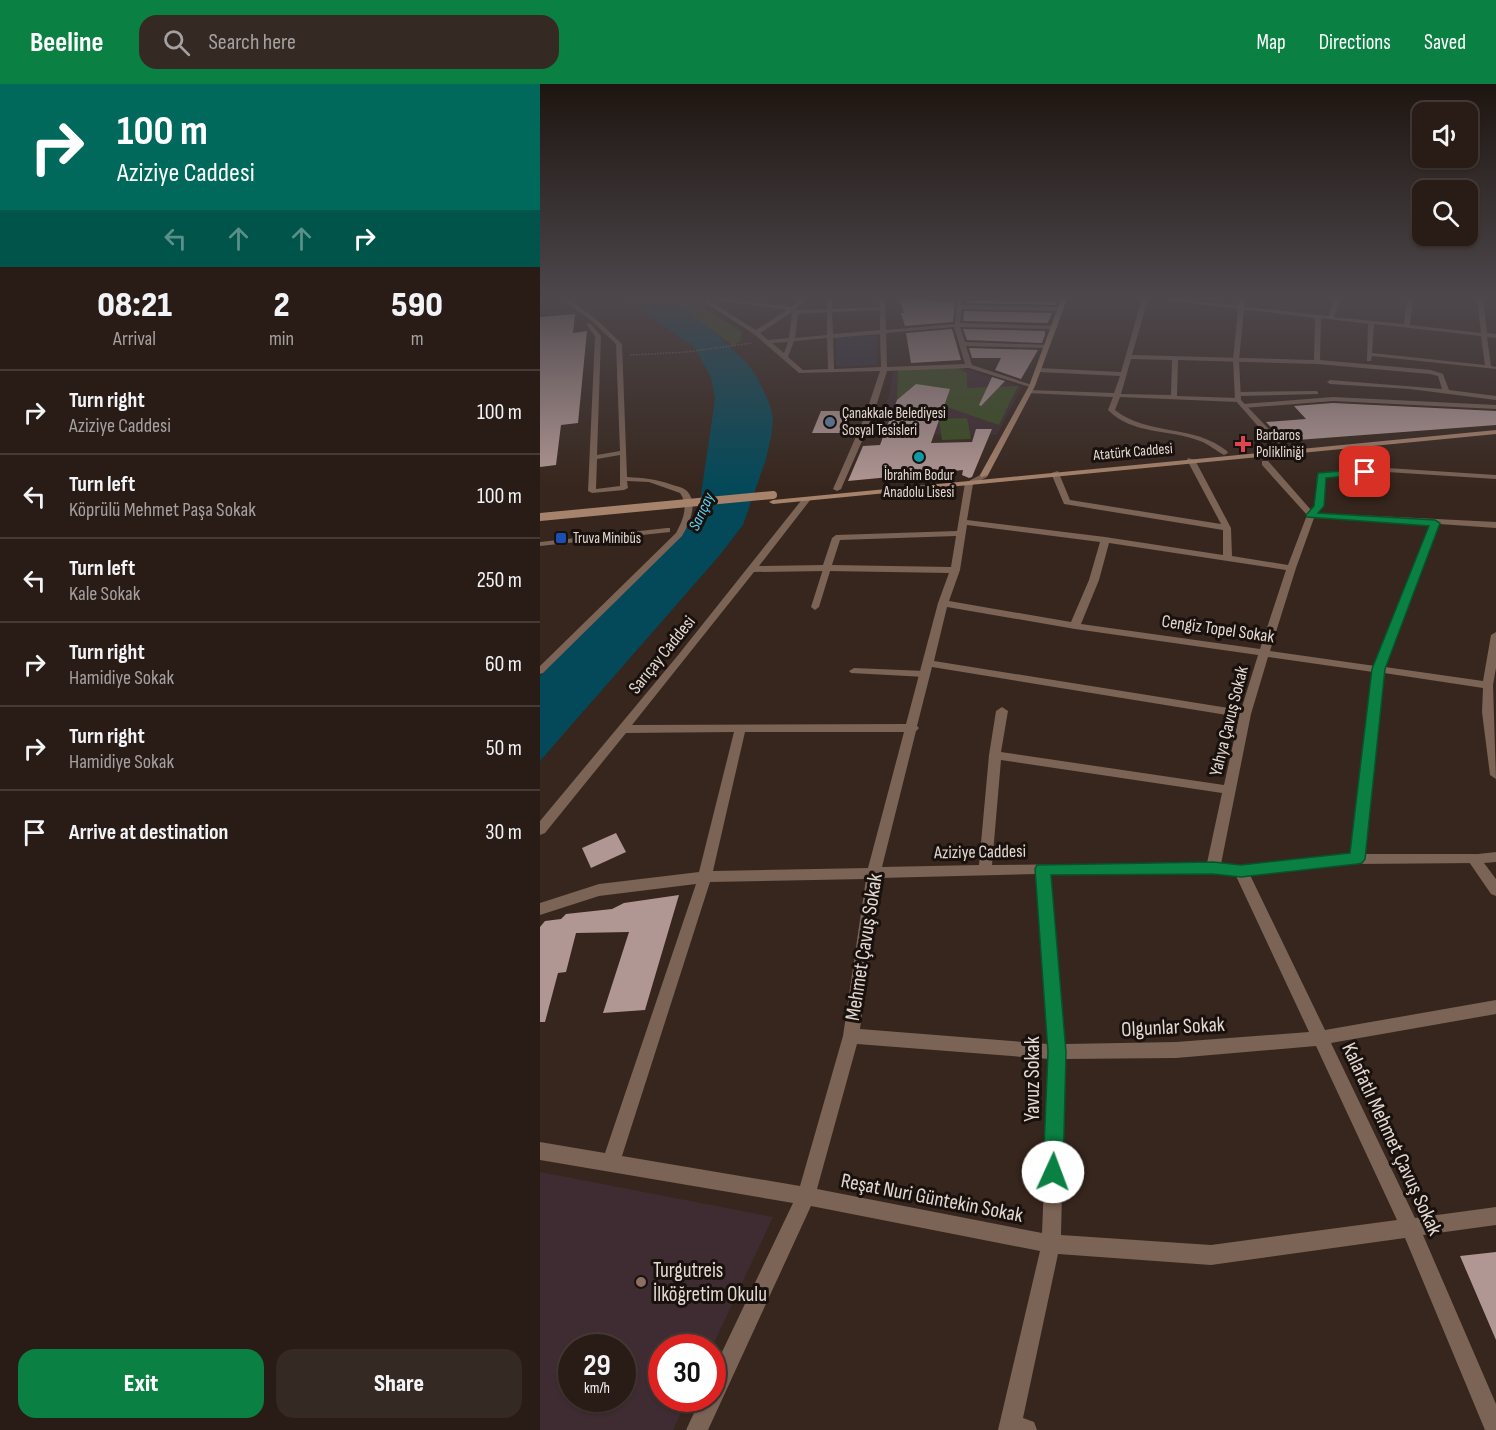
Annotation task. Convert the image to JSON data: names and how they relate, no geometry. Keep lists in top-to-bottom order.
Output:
{
  "streets": {
    "main road": ["Atatürk Caddesi"],
    "street": [
      "Cengiz Topel Sokak",
      "Sarıçay Caddesi",
      "Yahya Çavuş Sokak",
      "Aziziye Caddesi",
      "Mehmet Çavuş Sokak",
      "Olgunlar Sokak",
      "Yavuz Sokak",
      "Kalafatlı Mehmet Çavuş Sokak",
      "Reşat Nuri Güntekin Sokak"
    ]
  },
  "crossings": [
    ["Atatürk Caddesi", "Sarıçay Caddesi"],
    ["Atatürk Caddesi", "Mehmet Çavuş Sokak"],
    ["Cengiz Topel Sokak", "Yahya Çavuş Sokak"],
    ["Cengiz Topel Sokak", "Mehmet Çavuş Sokak"],
    ["Yahya Çavuş Sokak", "Aziziye Caddesi"],
    ["Aziziye Caddesi", "Mehmet Çavuş Sokak"],
    ["Aziziye Caddesi", "Yavuz Sokak"],
    ["Aziziye Caddesi", "Kalafatlı Mehmet Çavuş Sokak"],
    ["Mehmet Çavuş Sokak", "Olgunlar Sokak"],
    ["Mehmet Çavuş Sokak", "Reşat Nuri Güntekin Sokak"],
    ["Olgunlar Sokak", "Yavuz Sokak"],
    ["Olgunlar Sokak", "Kalafatlı Mehmet Çavuş Sokak"],
    ["Yavuz Sokak", "Reşat Nuri Güntekin Sokak"],
    ["Kalafatlı Mehmet Çavuş Sokak", "Reşat Nuri Güntekin Sokak"]
  ],
  "water": ["Sarıçay"],
  "places": {
    "other": ["Çanakkale Belediyesi Sosyal Tesisleri", "İbrahim Bodur Anadolu Lisesi", "Turgutreis İlköğretim Okulu"],
    "health": ["Barbaros Polikliniği"],
    "transit": ["Truva Minibüs"]
  },
  "page": {
    "header": "Beeline",
    "search": "Search here",
    "nav": ["Map", "Directions", "Saved"],
    "turn": ["100 m", "Aziziye Caddesi"],
    "eta": [
      "08:21",
      "Arrival",
      "2",
      "min",
      "590",
      "m"
    ],
    "list": [
      {
        "name": "Turn right",
        "note": "Aziziye Caddesi",
        "value": "100 m"
      },
      {
        "name": "Turn left",
        "note": "Köprülü Mehmet Paşa Sokak",
        "value": "100 m"
      },
      {
        "name": "Turn left",
        "note": "Kale Sokak",
        "value": "250 m"
      },
      {
        "name": "Turn right",
        "note": "Hamidiye Sokak",
        "value": "60 m"
      },
      {
        "name": "Turn right",
        "note": "Hamidiye Sokak",
        "value": "50 m"
      },
      {
        "name": "Arrive at destination",
        "value": "30 m"
      }
    ],
    "speed": "29 km/h",
    "limit": "30",
    "buttons": ["Exit", "Share"]
  }
}
